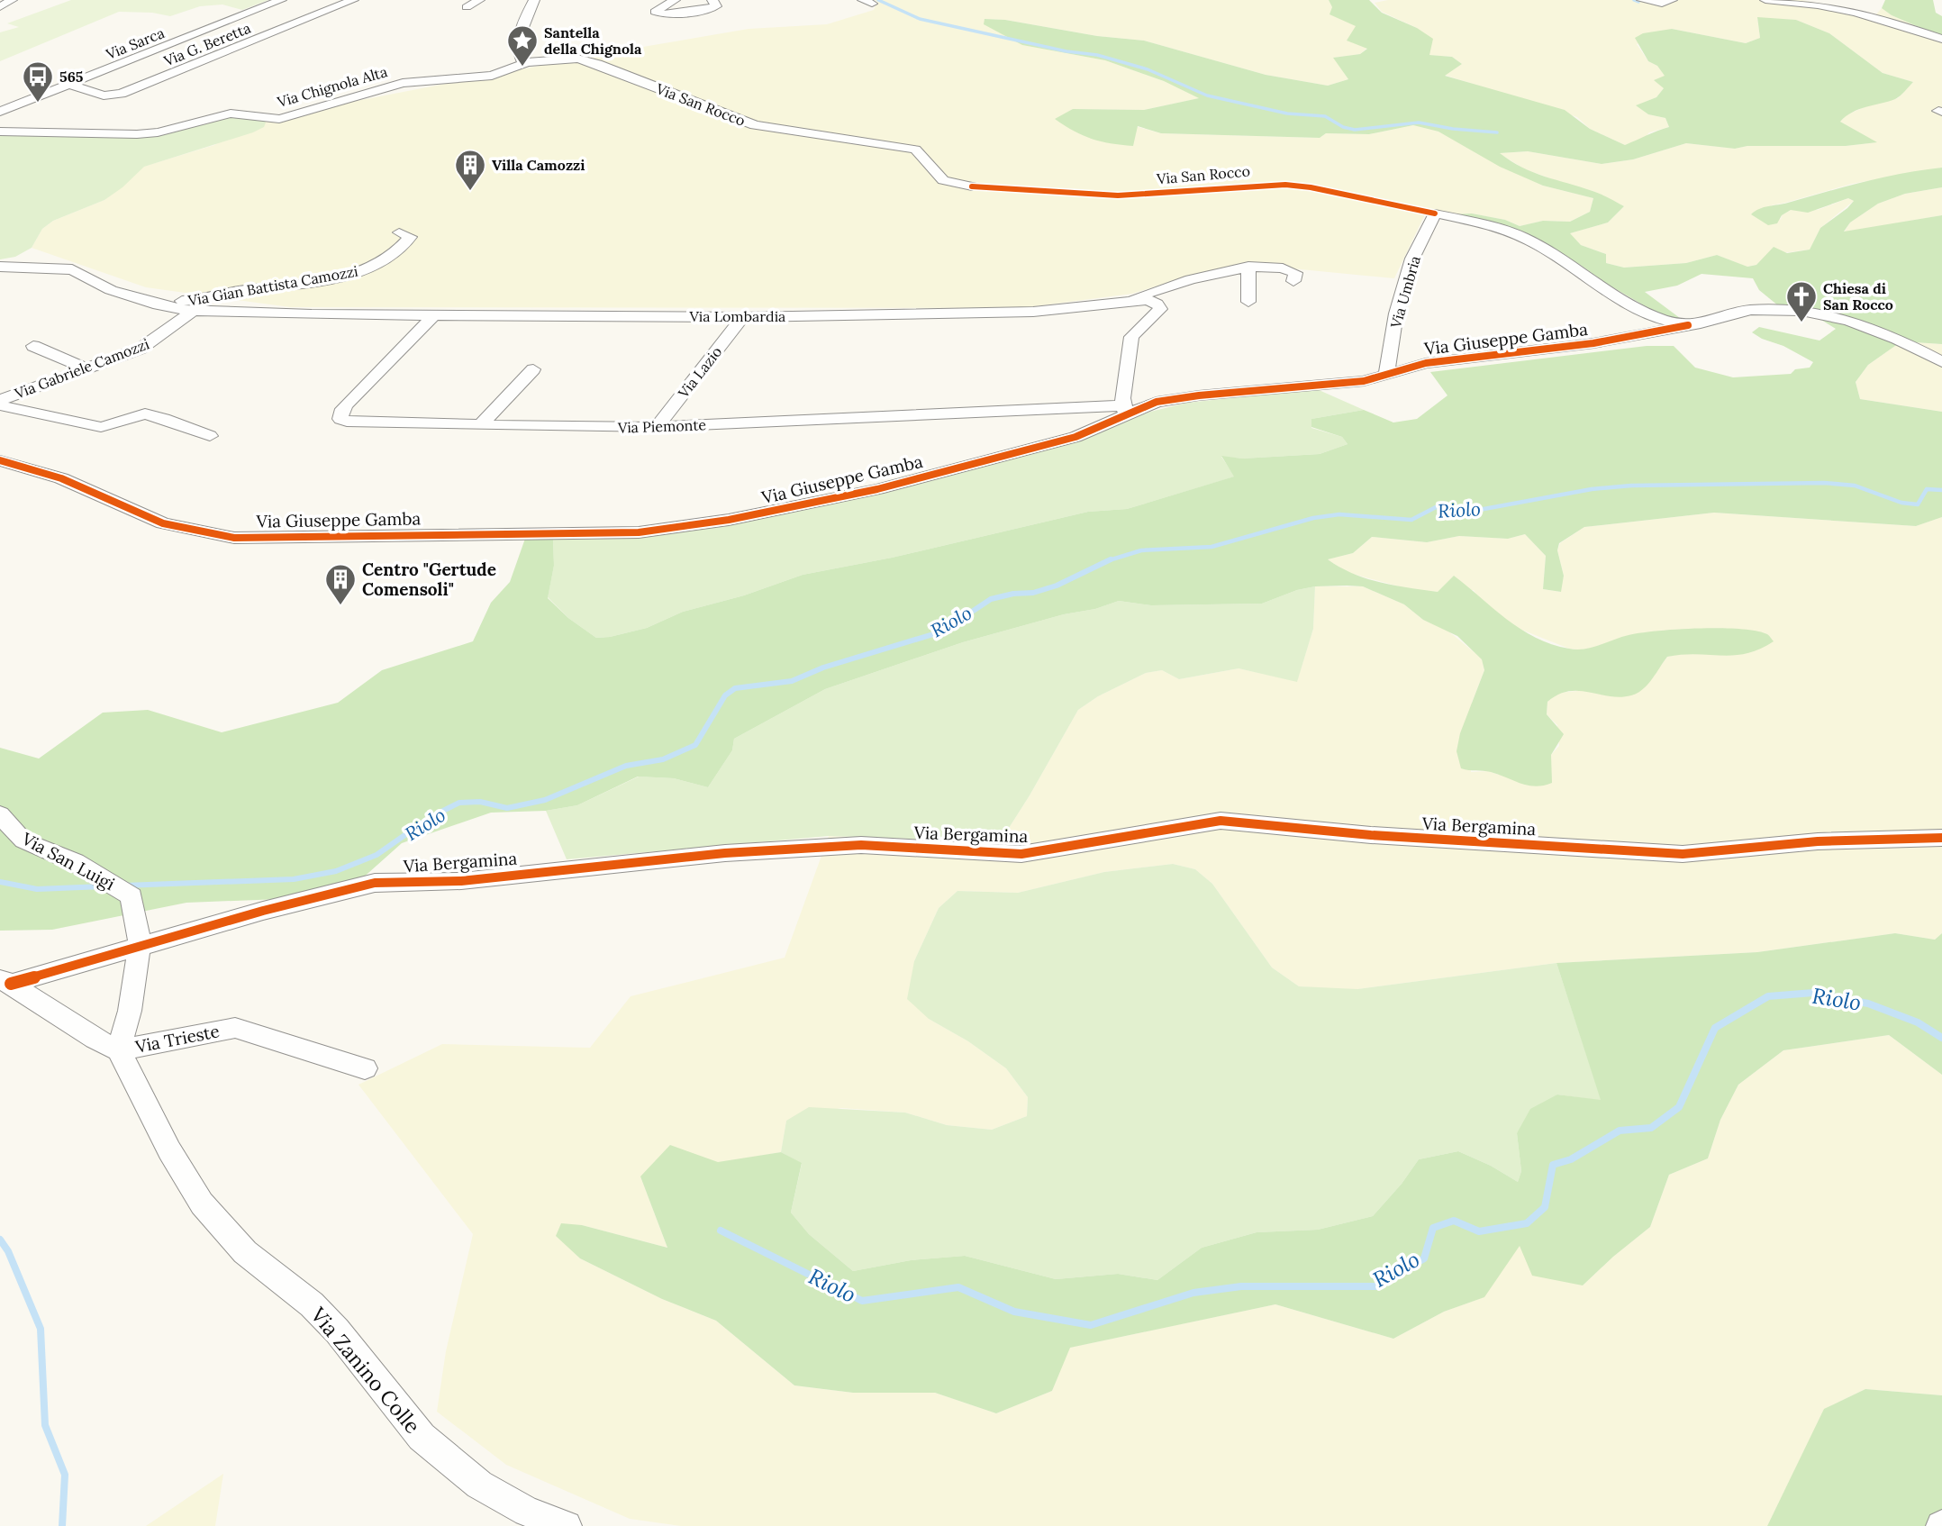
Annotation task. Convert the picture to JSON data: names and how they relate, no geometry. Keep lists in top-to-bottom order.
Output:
{
  "streets": {
    "street": [
      "Via Sarca",
      "Via G. Beretta",
      "Via Chignola Alta",
      "Via San Rocco",
      "Via Gian Battista Camozzi",
      "Via Umbria",
      "Via Lombardia",
      "Via Giuseppe Gamba",
      "Via Gabriele Camozzi",
      "Via Lazio",
      "Via Piemonte",
      "Via Bergamina",
      "Via San Luigi",
      "Via Trieste",
      "Via Zanino Colle"
    ]
  },
  "crossings": [
    ["Via Sarca", "Via G. Beretta"],
    ["Via Chignola Alta", "Via San Rocco"],
    ["Via Gian Battista Camozzi", "Via Lombardia"],
    ["Via Gian Battista Camozzi", "Via Gabriele Camozzi"],
    ["Via Umbria", "Via Giuseppe Gamba"],
    ["Via Lombardia", "Via Giuseppe Gamba"],
    ["Via Lombardia", "Via Gabriele Camozzi"],
    ["Via Lombardia", "Via Lazio"],
    ["Via Lombardia", "Via Piemonte"],
    ["Via Giuseppe Gamba", "Via Piemonte"],
    ["Via Lazio", "Via Piemonte"],
    ["Via Bergamina", "Via San Luigi"],
    ["Via Trieste", "Via Zanino Colle"]
  ],
  "water": ["Riolo"],
  "places": {
    "place": ["Santella della Chignola"],
    "bus stop": ["565"],
    "building": ["Villa Camozzi", "Centro \"Gertude Comensoli\""],
    "church": ["Chiesa di San Rocco"]
  }
}
